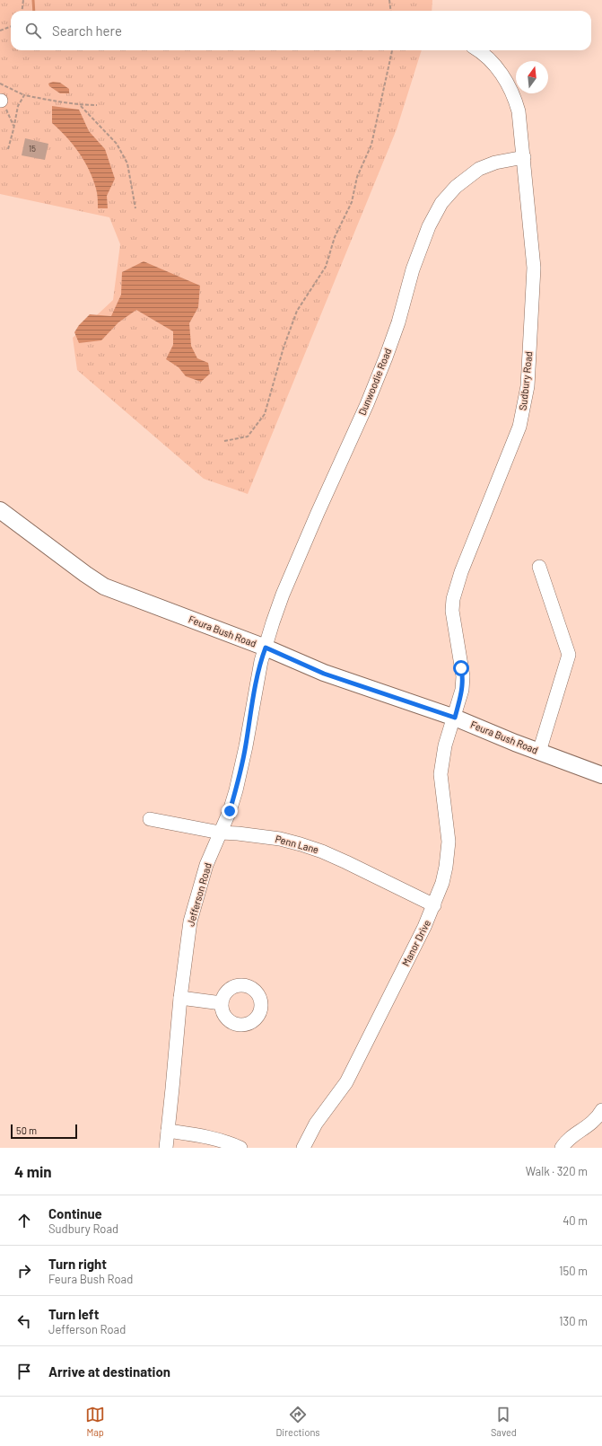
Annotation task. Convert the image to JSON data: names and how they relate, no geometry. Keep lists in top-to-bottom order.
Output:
{
  "streets": {
    "main road": ["Feura Bush Road"],
    "street": [
      "Sudbury Road",
      "Dunwoodie Road",
      "Penn Lane",
      "Jefferson Road",
      "Manor Drive"
    ]
  },
  "crossings": [
    ["Sudbury Road", "Dunwoodie Road"],
    ["Sudbury Road", "Feura Bush Road"],
    ["Sudbury Road", "Manor Drive"],
    ["Dunwoodie Road", "Feura Bush Road"],
    ["Dunwoodie Road", "Jefferson Road"],
    ["Feura Bush Road", "Jefferson Road"],
    ["Feura Bush Road", "Manor Drive"],
    ["Penn Lane", "Jefferson Road"],
    ["Penn Lane", "Manor Drive"]
  ],
  "house_numbers": ["15"],
  "scale_bar": "50 m",
  "north": "top",
  "page": {
    "search": "Search here",
    "scale": "50 m",
    "heading": ["4 min", "Walk · 320 m"],
    "list": [
      ["Continue", "Sudbury Road", "40 m"],
      ["Turn right", "Feura Bush Road", "150 m"],
      ["Turn left", "Jefferson Road", "130 m"],
      "Arrive at destination"
    ],
    "nav": ["Map", "Directions", "Saved"]
  }
}
